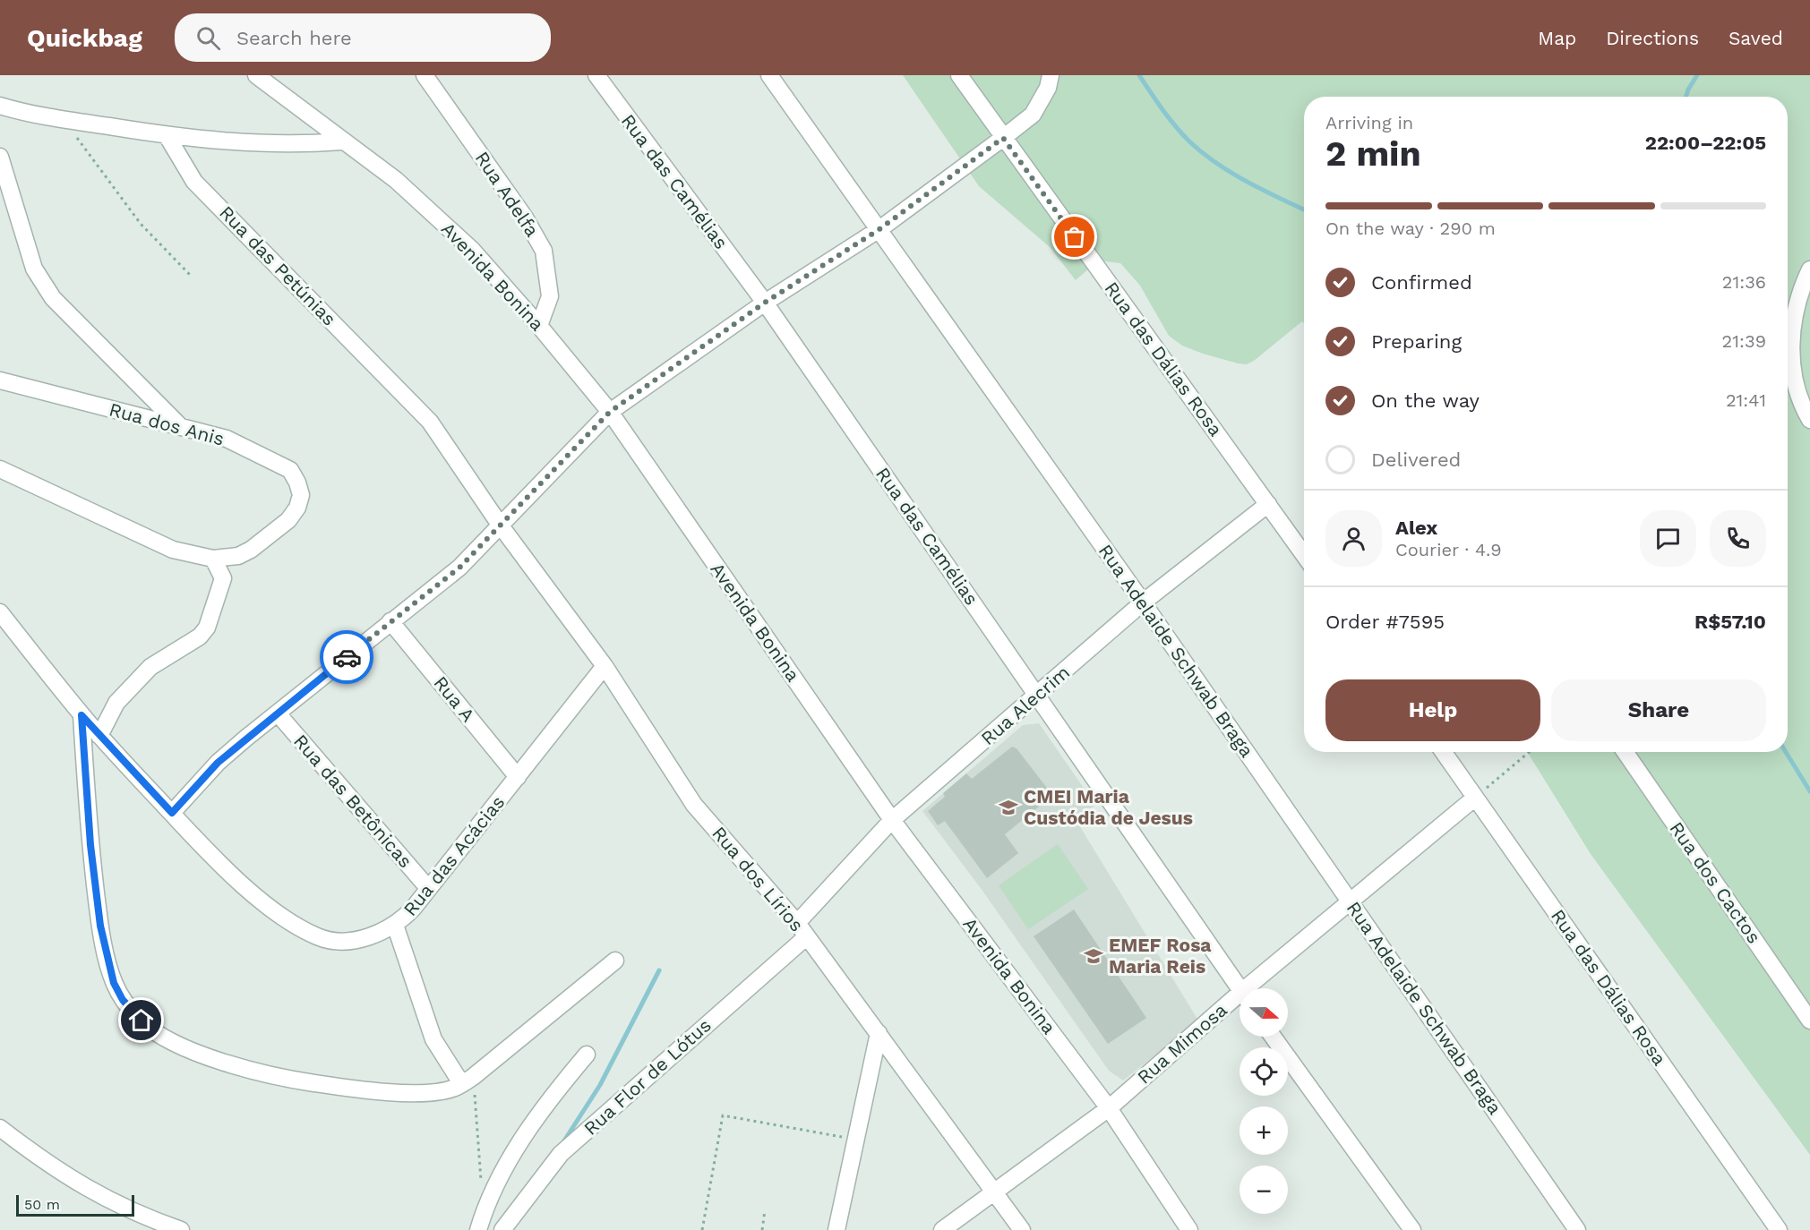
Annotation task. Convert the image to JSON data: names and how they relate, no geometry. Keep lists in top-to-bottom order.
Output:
{
  "streets": {
    "street": [
      "Rua das Camélias",
      "Rua Adelfa",
      "Rua das Petúnias",
      "Avenida Bonina",
      "Rua das Dálias Rosa",
      "Rua dos Anis",
      "Rua Adelaide Schwab Braga",
      "Rua A",
      "Rua Alecrim",
      "Rua das Betônicas",
      "Rua das Acácias",
      "Rua dos Lírios",
      "Rua dos Cactos",
      "Rua Mimosa",
      "Rua Flor de Lótus"
    ]
  },
  "crossings": [
    ["Rua das Camélias", "Rua Alecrim"],
    ["Rua Adelfa", "Avenida Bonina"],
    ["Rua das Petúnias", "Rua dos Lírios"],
    ["Avenida Bonina", "Rua Alecrim"],
    ["Avenida Bonina", "Rua Mimosa"],
    ["Rua das Dálias Rosa", "Rua Alecrim"],
    ["Rua das Dálias Rosa", "Rua Mimosa"],
    ["Rua Adelaide Schwab Braga", "Rua Alecrim"],
    ["Rua Adelaide Schwab Braga", "Rua Mimosa"],
    ["Rua A", "Rua das Acácias"],
    ["Rua Alecrim", "Rua dos Lírios"],
    ["Rua Alecrim", "Rua Flor de Lótus"],
    ["Rua das Betônicas", "Rua das Acácias"],
    ["Rua das Acácias", "Rua dos Lírios"],
    ["Rua dos Lírios", "Rua Mimosa"],
    ["Rua dos Lírios", "Rua Flor de Lótus"]
  ],
  "places": {
    "school or university": ["CMEI Maria Custódia de Jesus", "EMEF Rosa Maria Reis"]
  },
  "scale_bar": "50 m",
  "north": "right",
  "page": {
    "header": "Quickbag",
    "search": "Search here",
    "nav": ["Map", "Directions", "Saved"],
    "heading": ["2 min", "Arriving in", "22:00–22:05"],
    "panel": [
      "Alex",
      "Courier · 4.9",
      "Order #7595",
      "R$57.10"
    ],
    "bar": "On the way · 290 m",
    "list": [
      ["Confirmed", "21:36"],
      ["Preparing", "21:39"],
      ["On the way", "21:41"],
      "Delivered"
    ],
    "buttons": ["Help", "Share"],
    "map_buttons": ["+", "−"],
    "scale": "50 m"
  }
}
